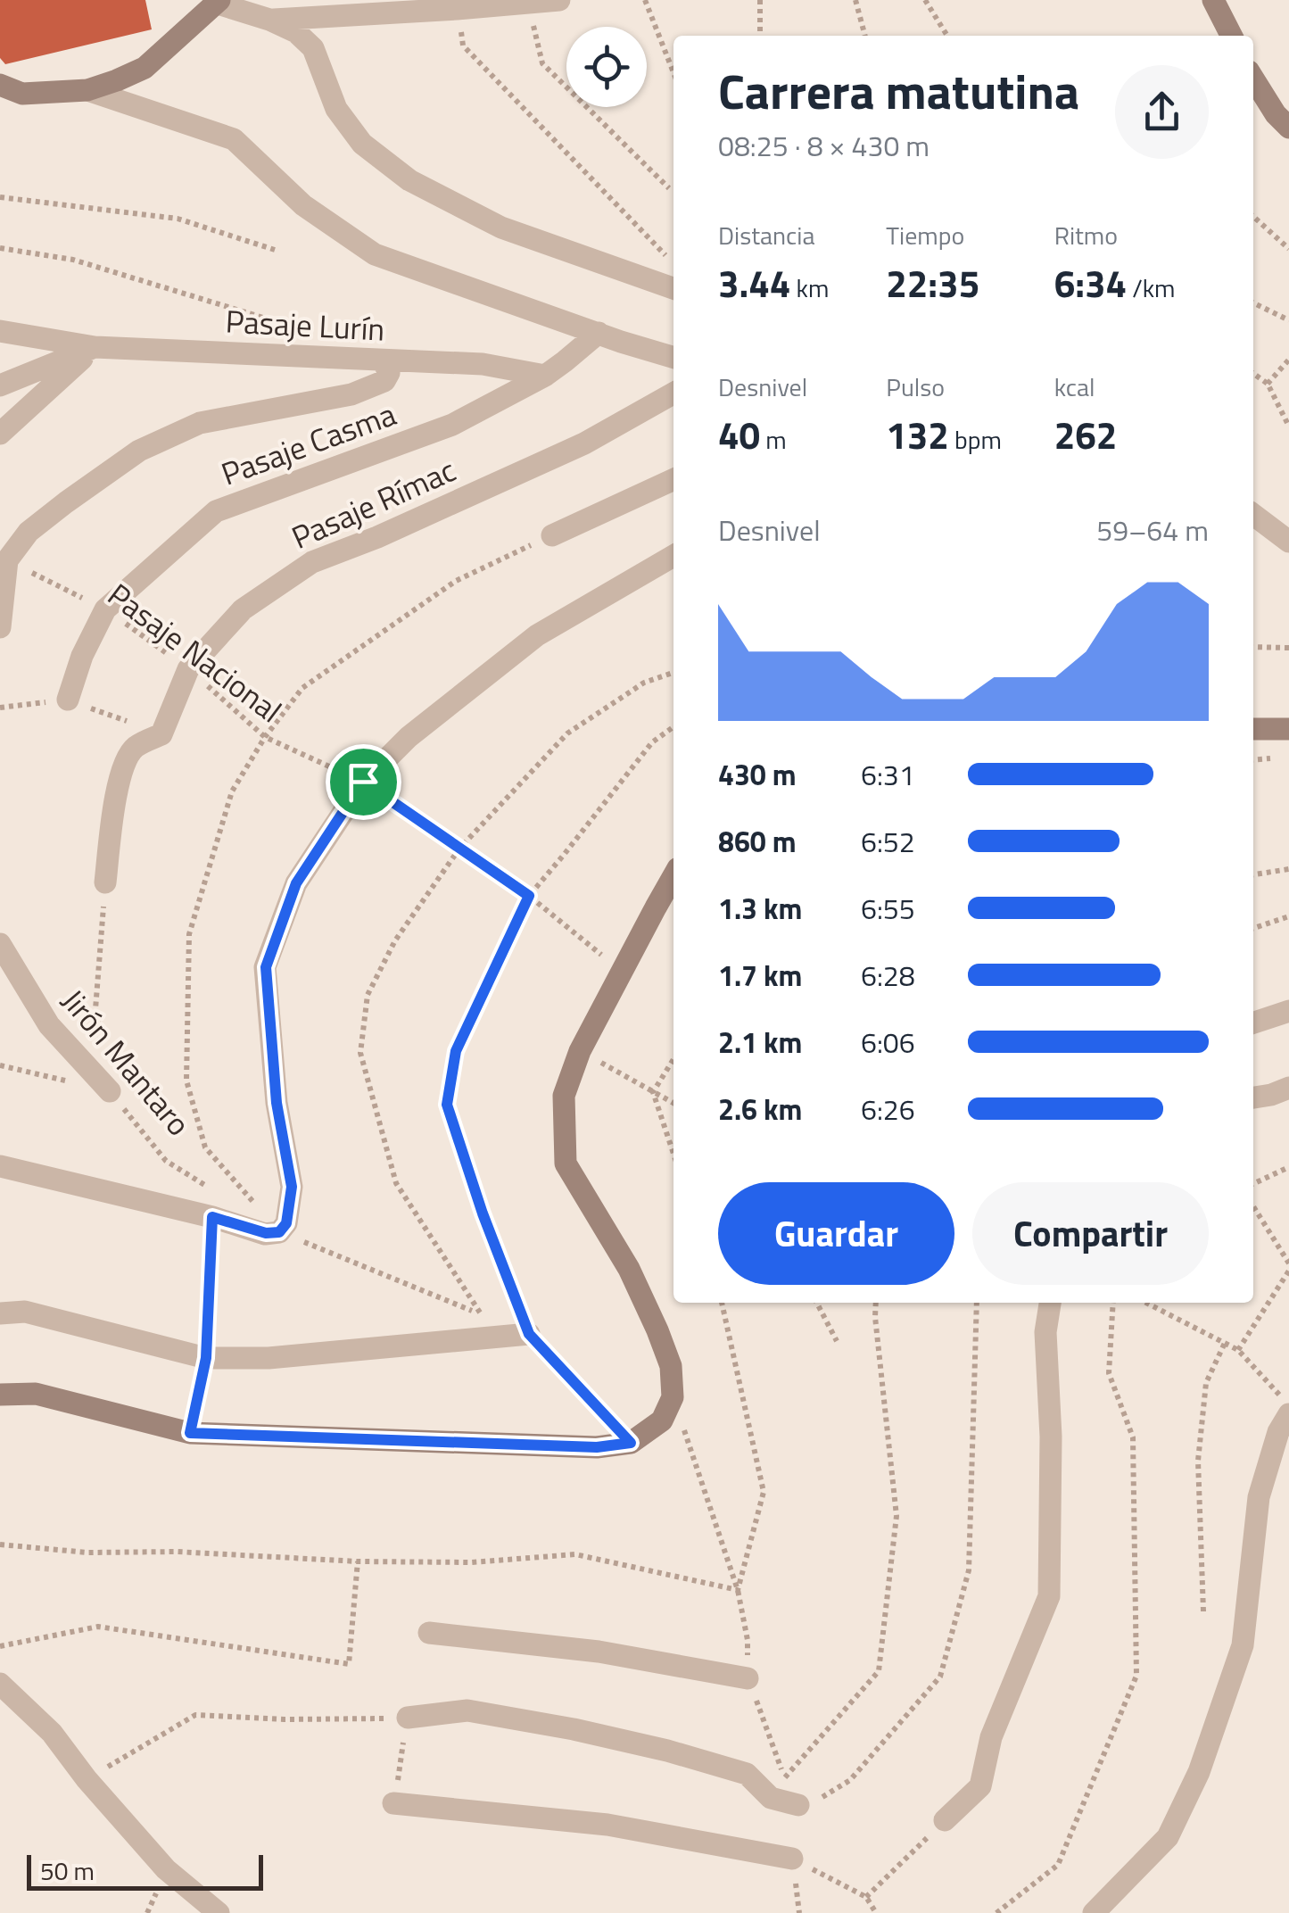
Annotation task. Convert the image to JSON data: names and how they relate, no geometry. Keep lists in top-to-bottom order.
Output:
{
  "streets": {
    "street": [
      "Pasaje Lurín",
      "Pasaje Casma",
      "Pasaje Rímac",
      "Jirón Mantaro"
    ],
    "path": ["Pasaje Nacional"]
  },
  "crossings": [
    ["Pasaje Lurín", "Pasaje Casma"],
    ["Pasaje Casma", "Pasaje Nacional"],
    ["Pasaje Rímac", "Pasaje Nacional"]
  ],
  "scale_bar": "50 m",
  "page": {
    "heading": ["Carrera matutina", "08:25 · 8 × 430 m"],
    "stats": [
      ["Distancia", "3.44 km"],
      ["Tiempo", "22:35"],
      ["Ritmo", "6:34 /km"],
      ["Desnivel", "40 m"],
      ["Pulso", "132 bpm"],
      ["kcal", "262"]
    ],
    "chart": ["Desnivel", "59–64 m"],
    "list": [
      {
        "name": "430 m",
        "note": "6:31"
      },
      {
        "name": "860 m",
        "note": "6:52"
      },
      {
        "name": "1.3 km",
        "note": "6:55"
      },
      {
        "name": "1.7 km",
        "note": "6:28"
      },
      {
        "name": "2.1 km",
        "note": "6:06"
      },
      {
        "name": "2.6 km",
        "note": "6:26"
      }
    ],
    "buttons": ["Guardar", "Compartir"],
    "scale": "50 m"
  }
}
